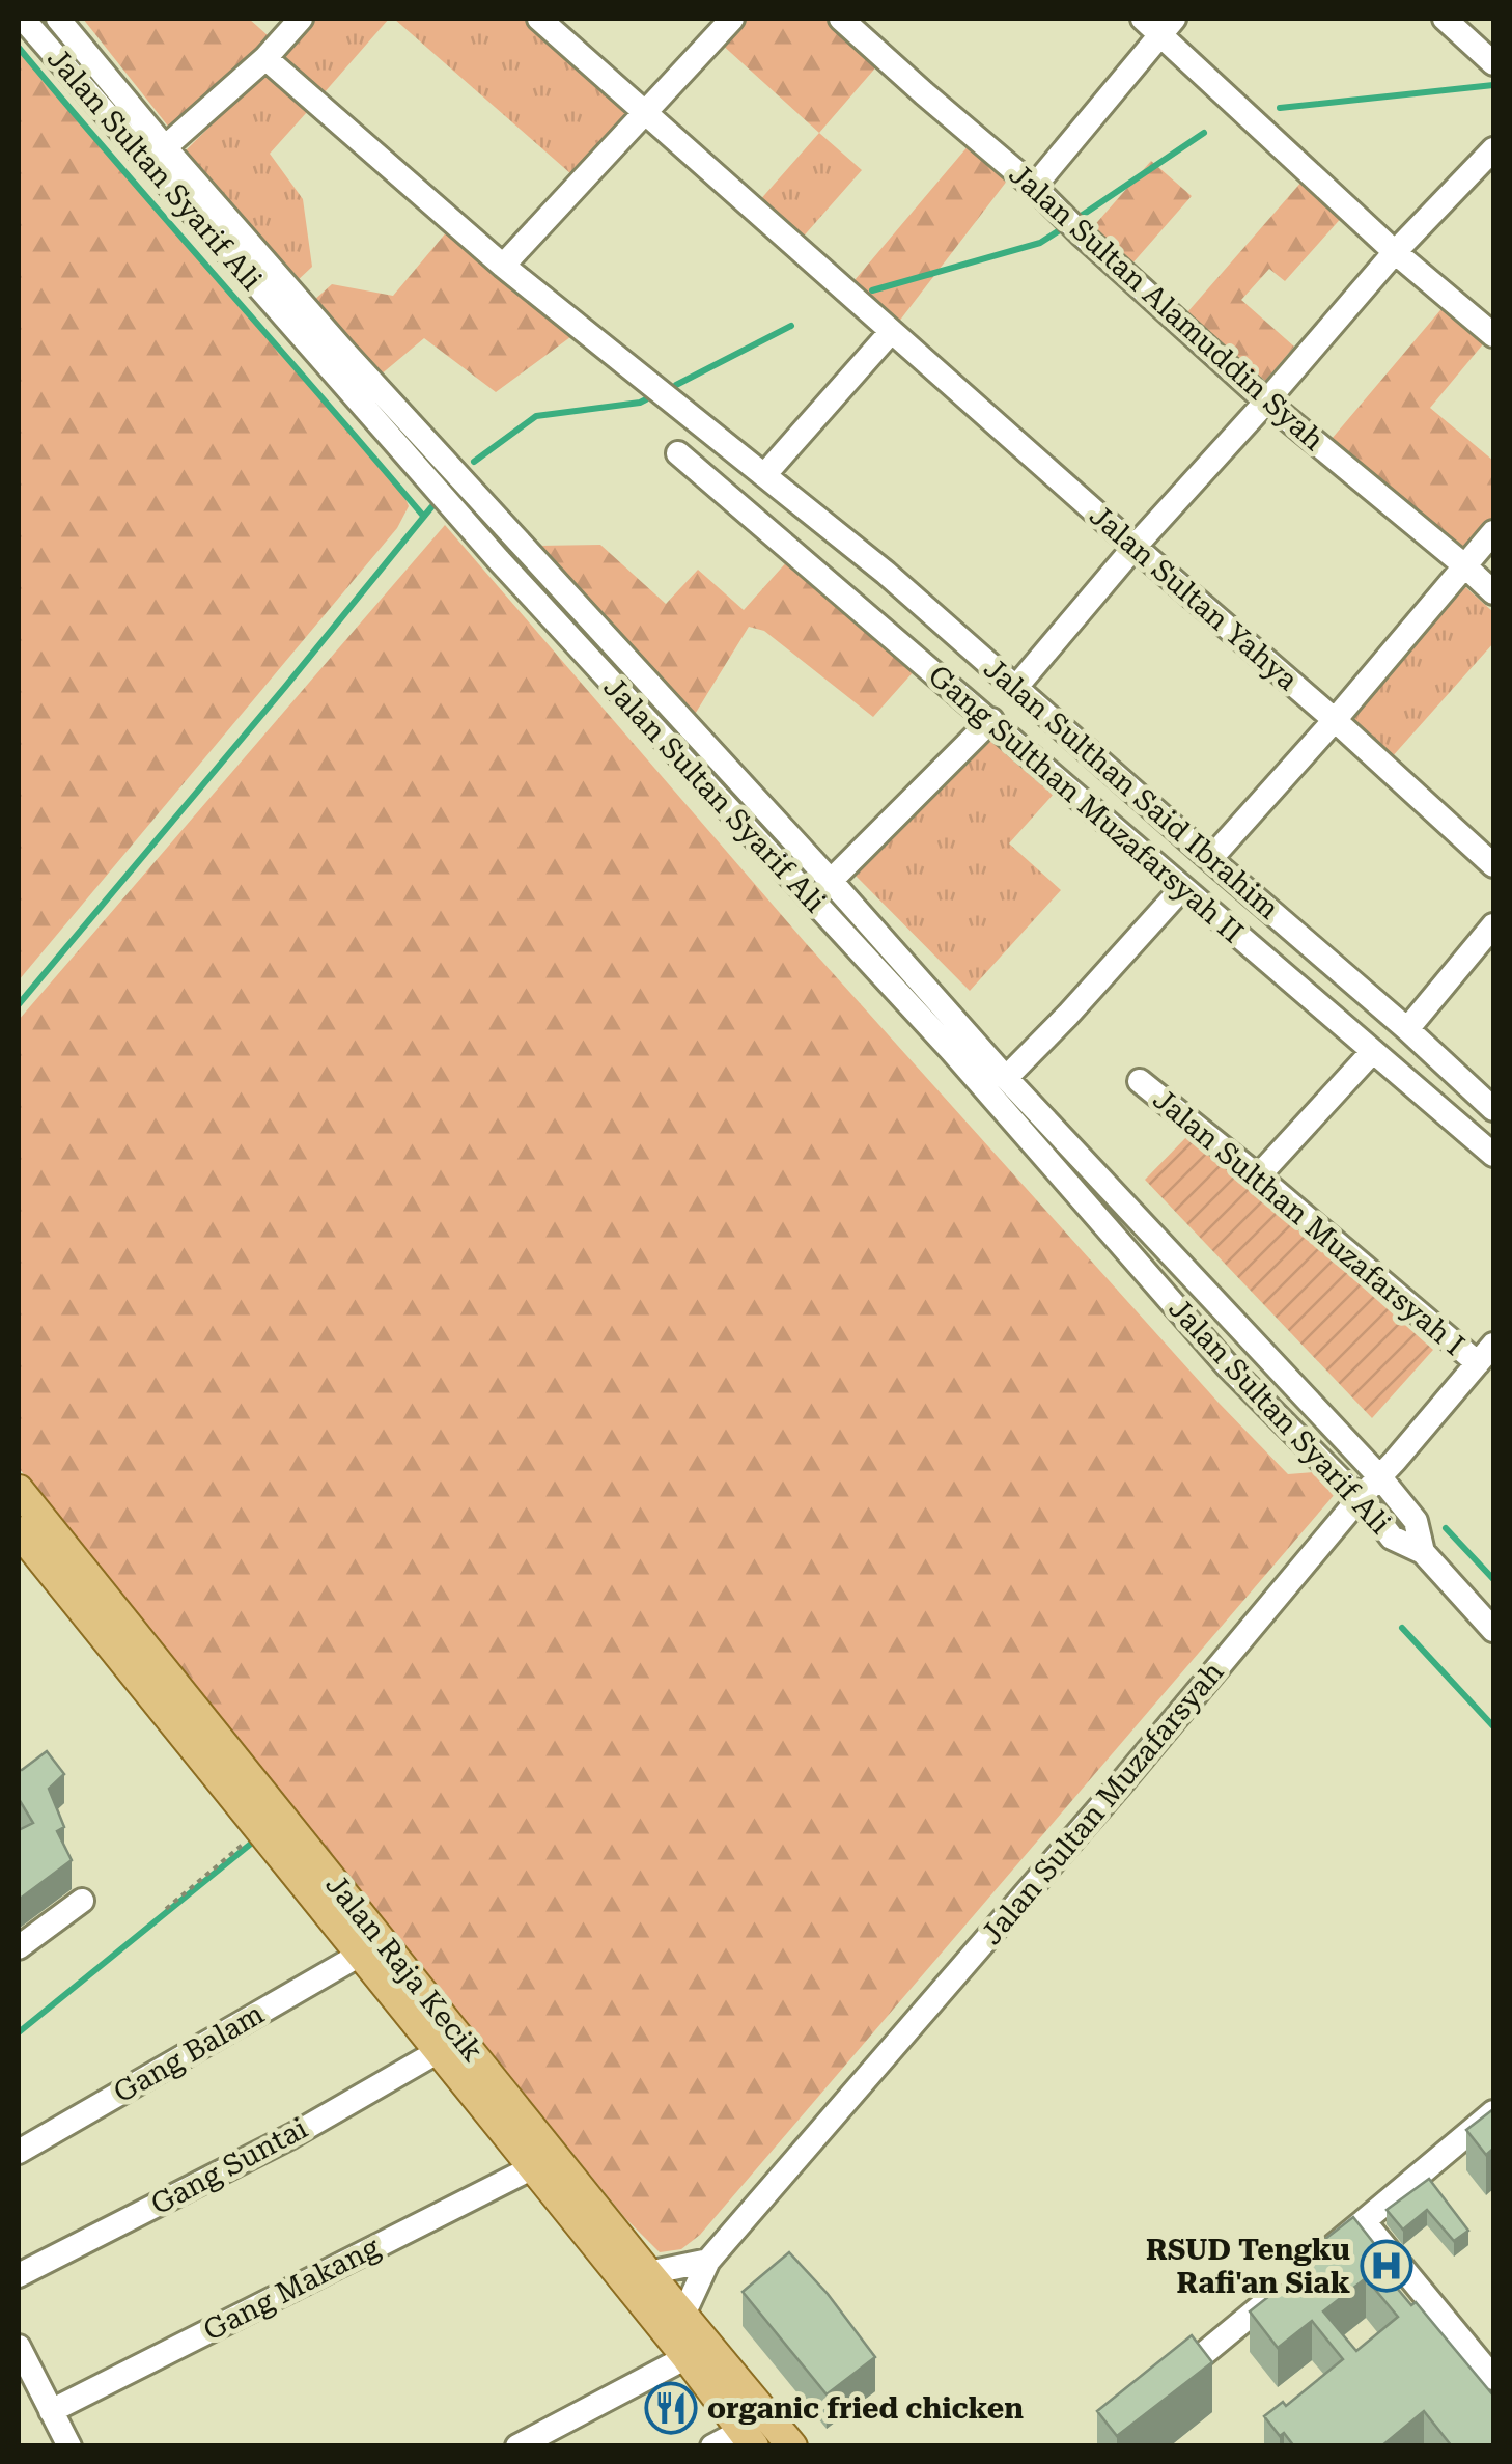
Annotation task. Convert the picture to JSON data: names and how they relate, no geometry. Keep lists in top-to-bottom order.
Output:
{
  "streets": {
    "main road": ["Jalan Raja Kecik"],
    "street": [
      "Jalan Sultan Syarif Ali",
      "Jalan Sultan Alamuddin Syah",
      "Jalan Sultan Yahya",
      "Jalan Sulthan Said Ibrahim",
      "Gang Sulthan Muzafarsyah II",
      "Jalan Sulthan Muzafarsyah I",
      "Jalan Sultan Muzafarsyah",
      "Gang Balam",
      "Gang Suntai",
      "Gang Makang"
    ]
  },
  "crossings": [
    ["Jalan Sultan Syarif Ali", "Jalan Sultan Muzafarsyah"],
    ["Jalan Sulthan Muzafarsyah I", "Jalan Sultan Muzafarsyah"],
    ["Jalan Sultan Muzafarsyah", "Jalan Raja Kecik"],
    ["Jalan Raja Kecik", "Gang Balam"],
    ["Jalan Raja Kecik", "Gang Suntai"],
    ["Jalan Raja Kecik", "Gang Makang"]
  ],
  "places": {
    "hospital": ["RSUD Tengku Rafi'an Siak"],
    "restaurant": ["organic fried chicken"]
  }
}
